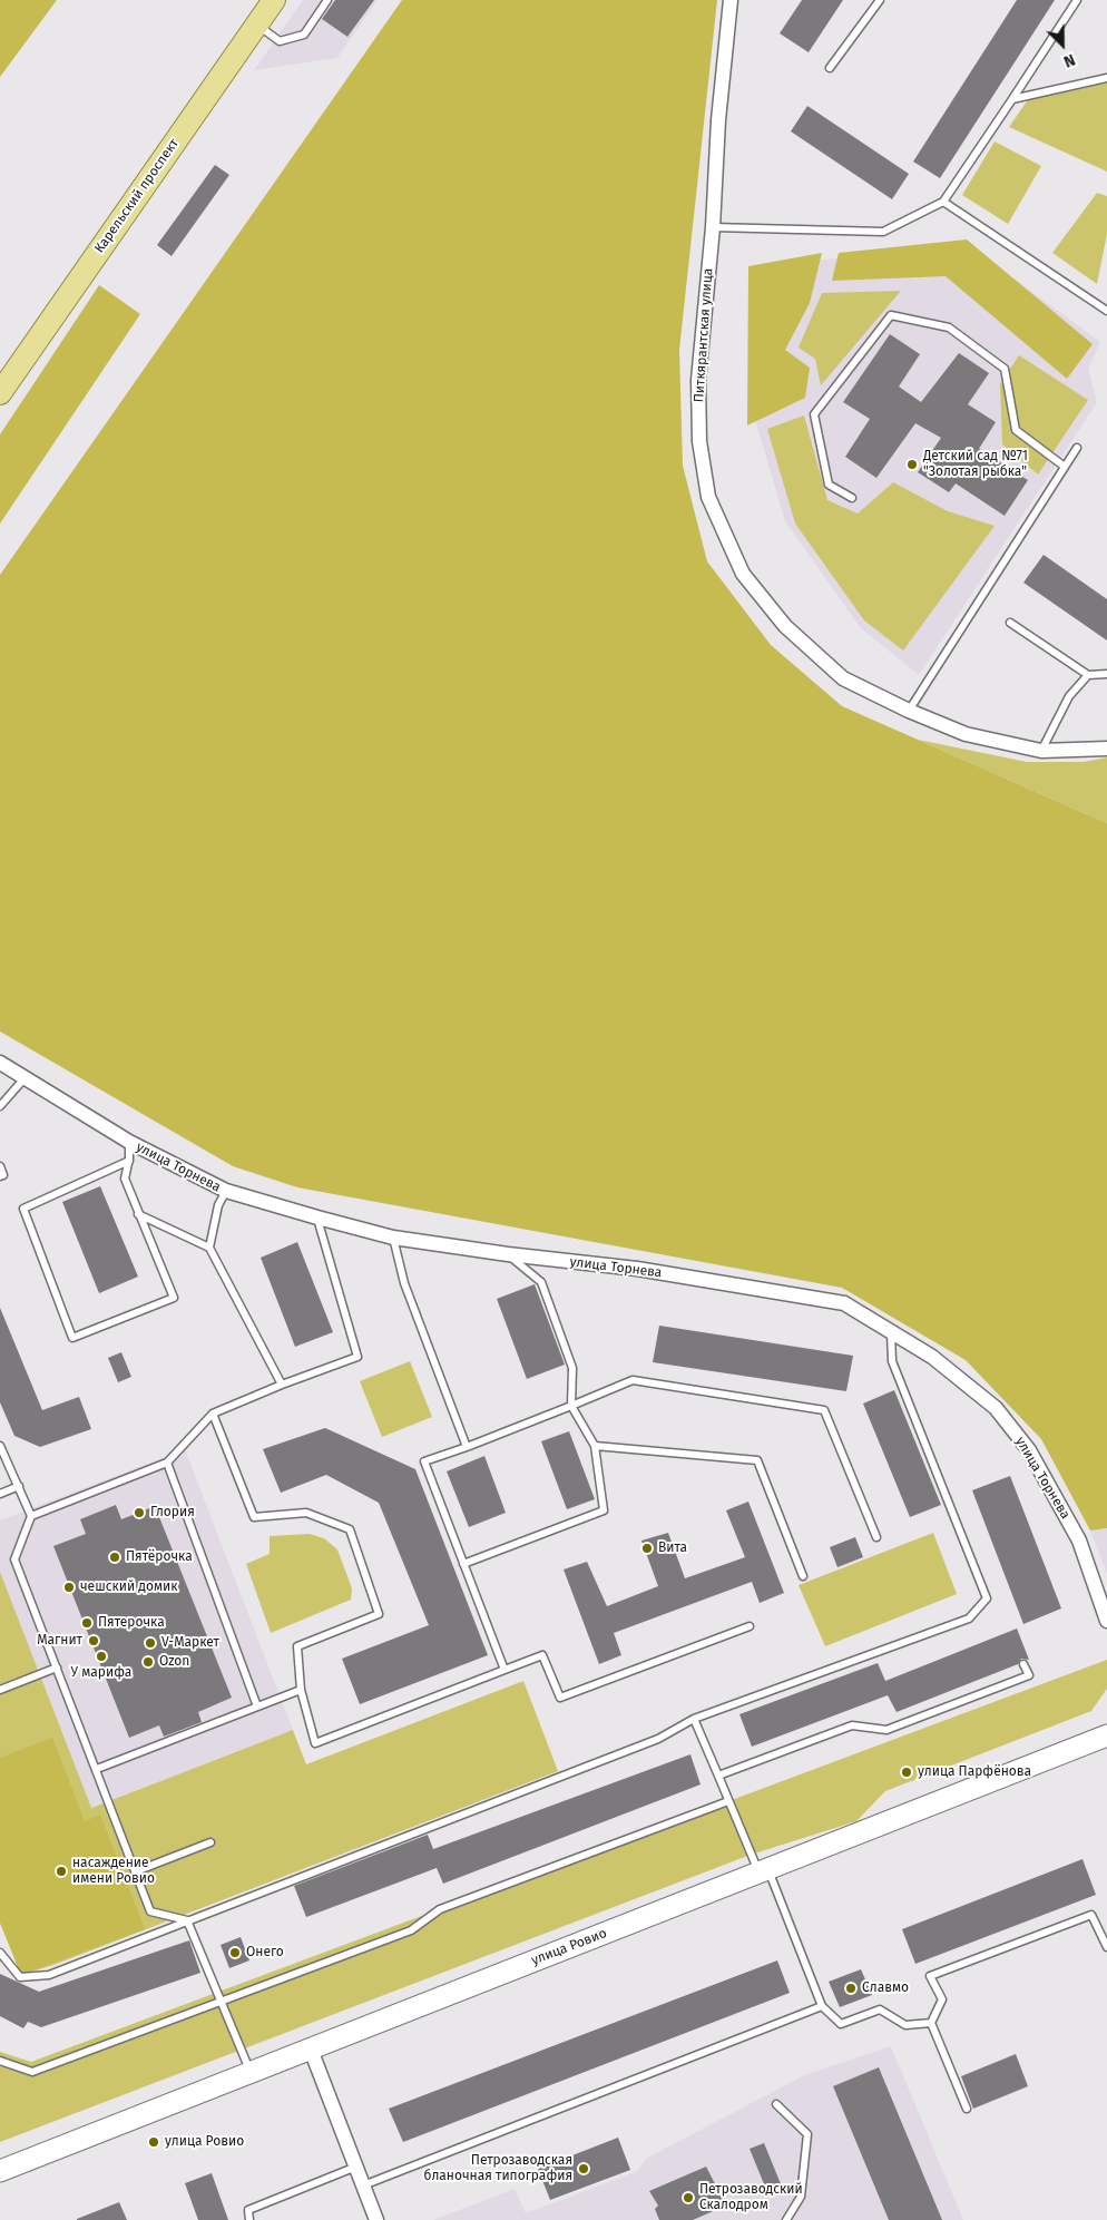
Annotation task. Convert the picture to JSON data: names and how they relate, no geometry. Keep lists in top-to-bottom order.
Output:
{
  "streets": {
    "main road": ["Карельский проспект", "улица Ровио"],
    "street": ["Питкярантская улица", "улица Торнева"]
  },
  "places": [
    "Детский сад №71 \"Золотая рыбка\"",
    "Глория",
    "Вита",
    "Пятёрочка",
    "чешский домик",
    "Пятерочка",
    "Магнит",
    "V-Маркет",
    "У марифа",
    "Ozon",
    "улица Парфёнова",
    "насаждение имени Ровио",
    "Онего",
    "Славмо",
    "улица Ровио",
    "Петрозаводская бланочная типография",
    "Петрозаводский Скалодром"
  ],
  "north": "bottom right"
}
